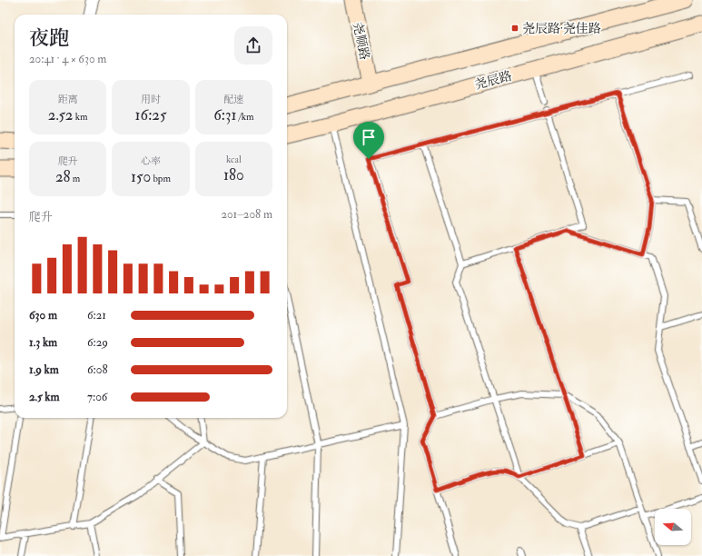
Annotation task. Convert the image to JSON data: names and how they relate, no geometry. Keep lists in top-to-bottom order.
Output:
{
  "streets": {
    "main road": ["尧顺路", "尧辰路"]
  },
  "places": {
    "transit": ["尧辰路·尧佳路"]
  },
  "north": "left",
  "page": {
    "heading": ["夜跑", "20:41 · 4 × 630 m"],
    "stats": [
      ["距离", "2.52 km"],
      ["用时", "16:25"],
      ["配速", "6:31 /km"],
      ["爬升", "28 m"],
      ["心率", "150 bpm"],
      ["kcal", "180"]
    ],
    "chart": ["爬升", "201–208 m"],
    "list": [
      {
        "name": "630 m",
        "note": "6:21"
      },
      {
        "name": "1.3 km",
        "note": "6:29"
      },
      {
        "name": "1.9 km",
        "note": "6:08"
      },
      {
        "name": "2.5 km",
        "note": "7:06"
      }
    ]
  }
}
